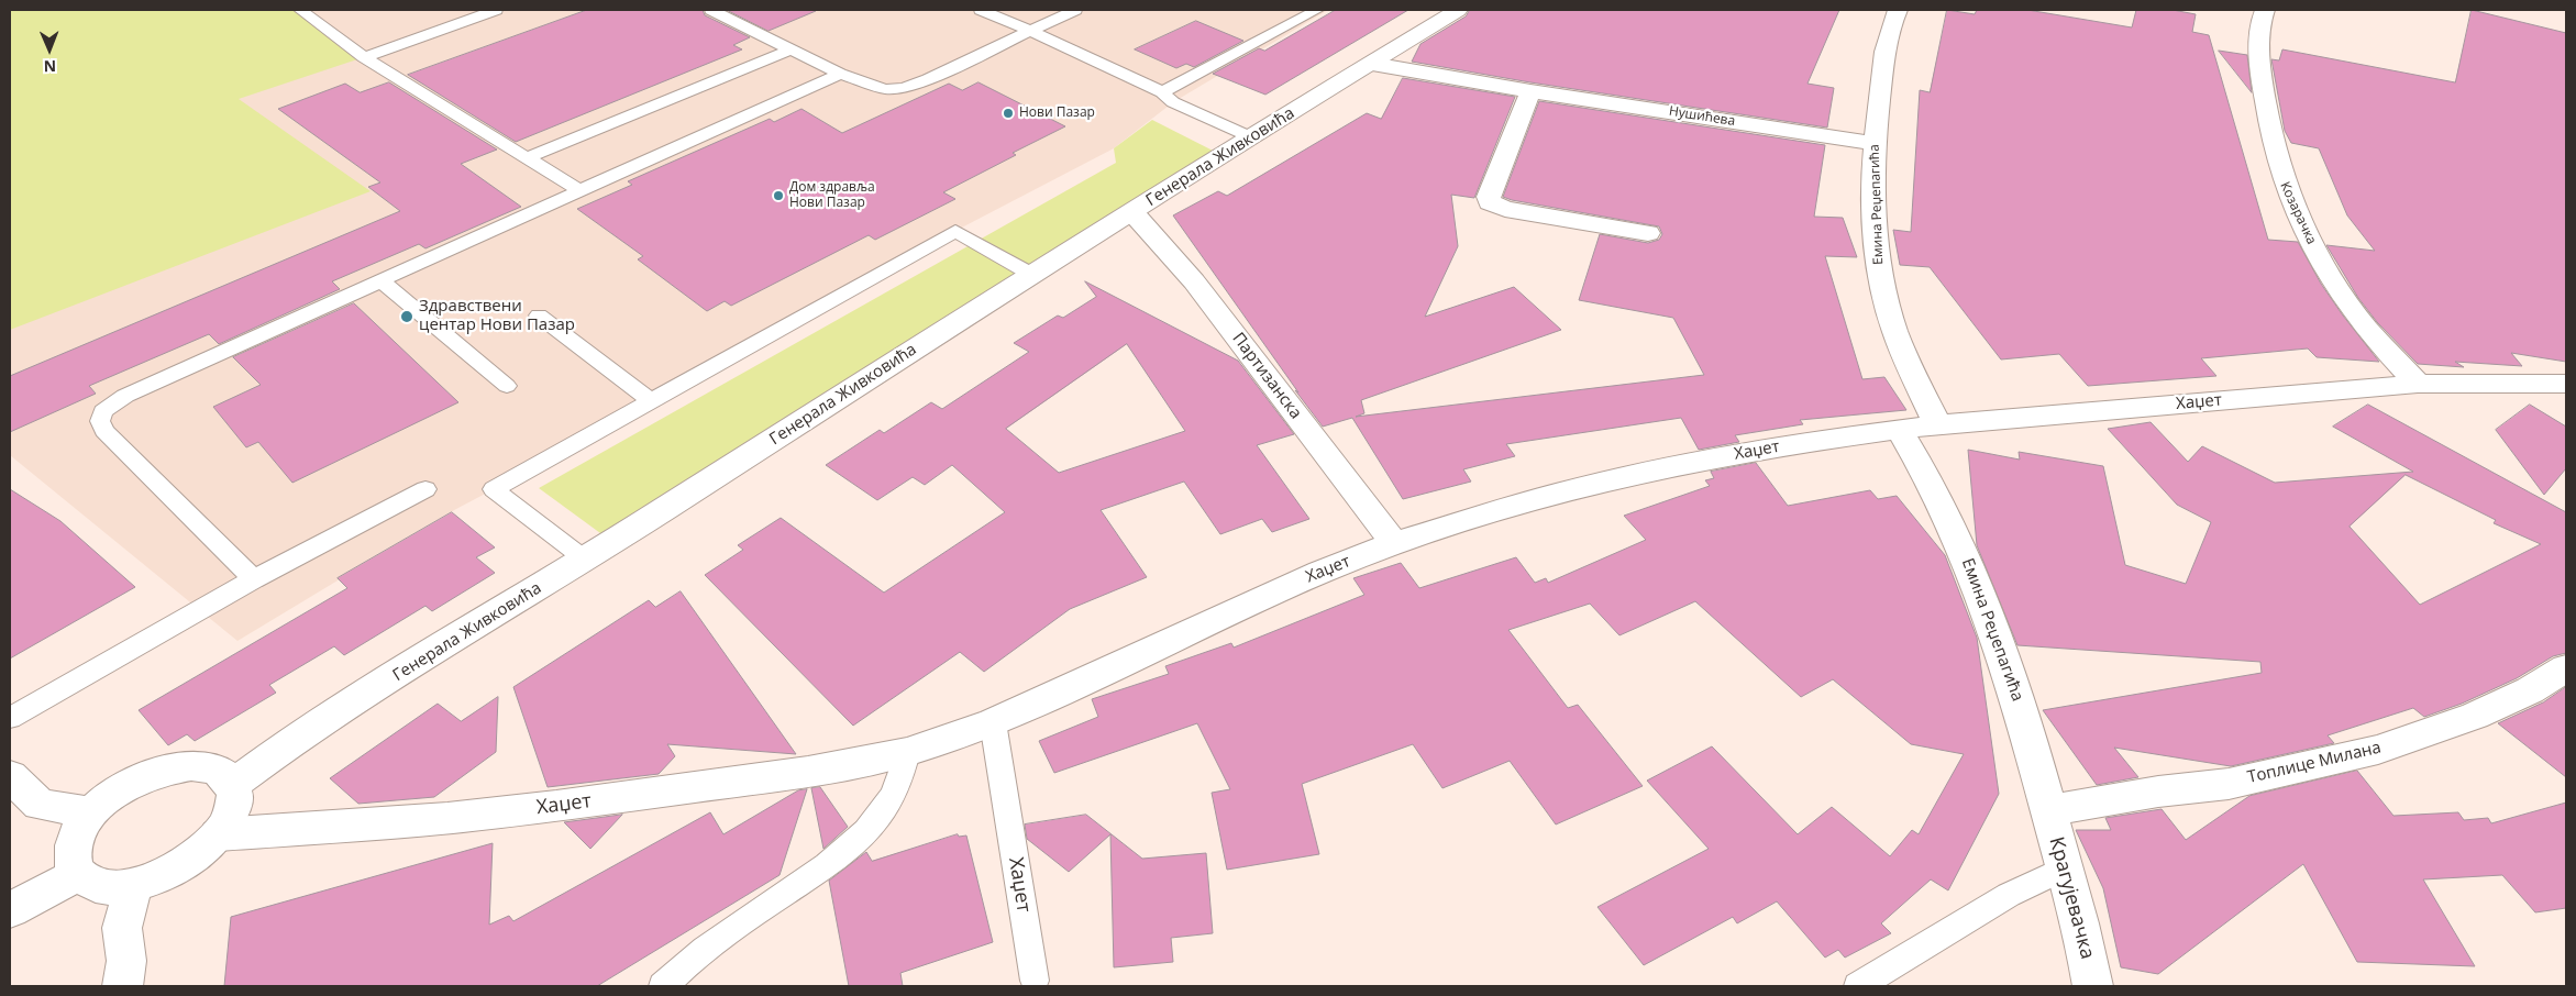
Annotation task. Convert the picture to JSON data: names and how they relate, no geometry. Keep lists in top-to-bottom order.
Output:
{
  "streets": {
    "street": [
      "Нушићева",
      "Генерала Живковића",
      "Емина Реџепагића",
      "Козарачка",
      "Партизанска",
      "Хаџет",
      "Топлице Милана",
      "Крагујевачка"
    ]
  },
  "crossings": [
    ["Нушићева", "Генерала Живковића"],
    ["Нушићева", "Емина Реџепагића"],
    ["Генерала Живковића", "Партизанска"],
    ["Емина Реџепагића", "Хаџет"],
    ["Емина Реџепагића", "Топлице Милана"],
    ["Емина Реџепагића", "Крагујевачка"],
    ["Козарачка", "Хаџет"],
    ["Партизанска", "Хаџет"],
    ["Топлице Милана", "Крагујевачка"]
  ],
  "places": ["Нови Пазар", "Дом здравља Нови Пазар", "Здравствени центар Нови Пазар"],
  "north": "bottom"
}
